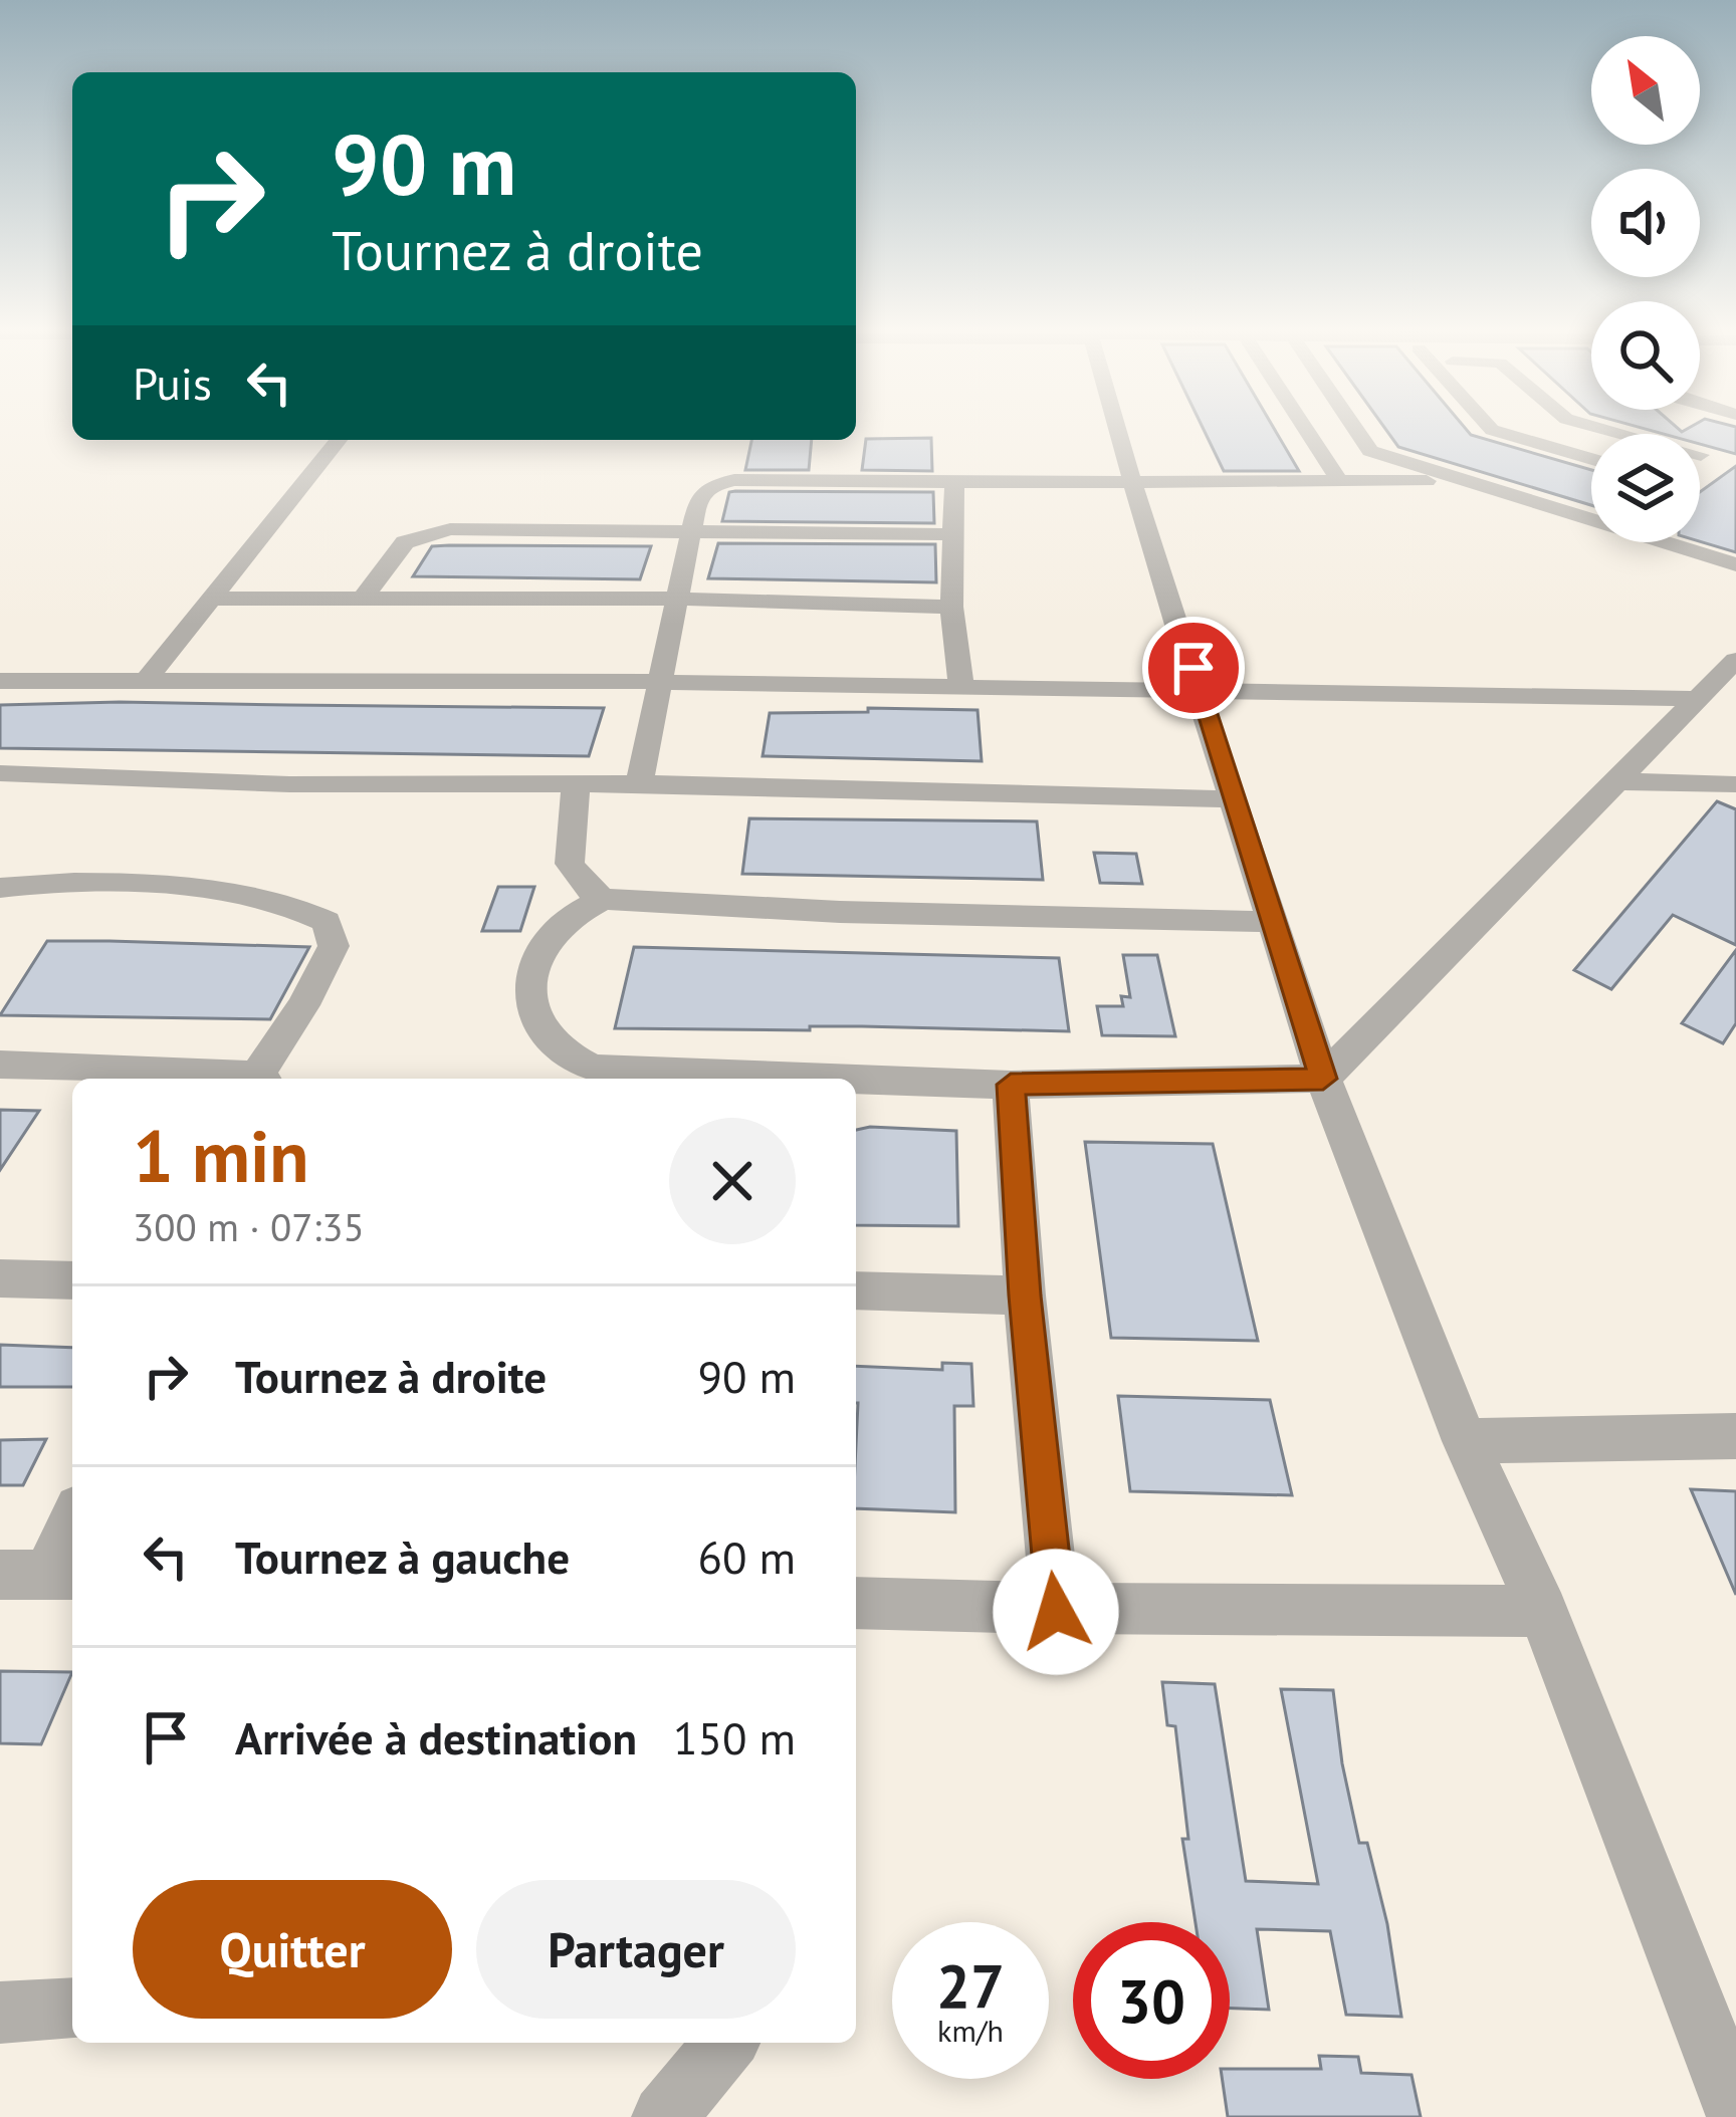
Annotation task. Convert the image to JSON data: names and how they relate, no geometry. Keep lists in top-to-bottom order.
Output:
{
  "north": "top left",
  "page": {
    "turn": ["90 m", "Tournez à droite"],
    "then": "Puis",
    "heading": ["1 min", "300 m · 07:35"],
    "list": [
      {
        "name": "Tournez à droite",
        "value": "90 m"
      },
      {
        "name": "Tournez à gauche",
        "value": "60 m"
      },
      {
        "name": "Arrivée à destination",
        "value": "150 m"
      }
    ],
    "buttons": ["Quitter", "Partager"],
    "speed": "27 km/h",
    "limit": "30"
  }
}
